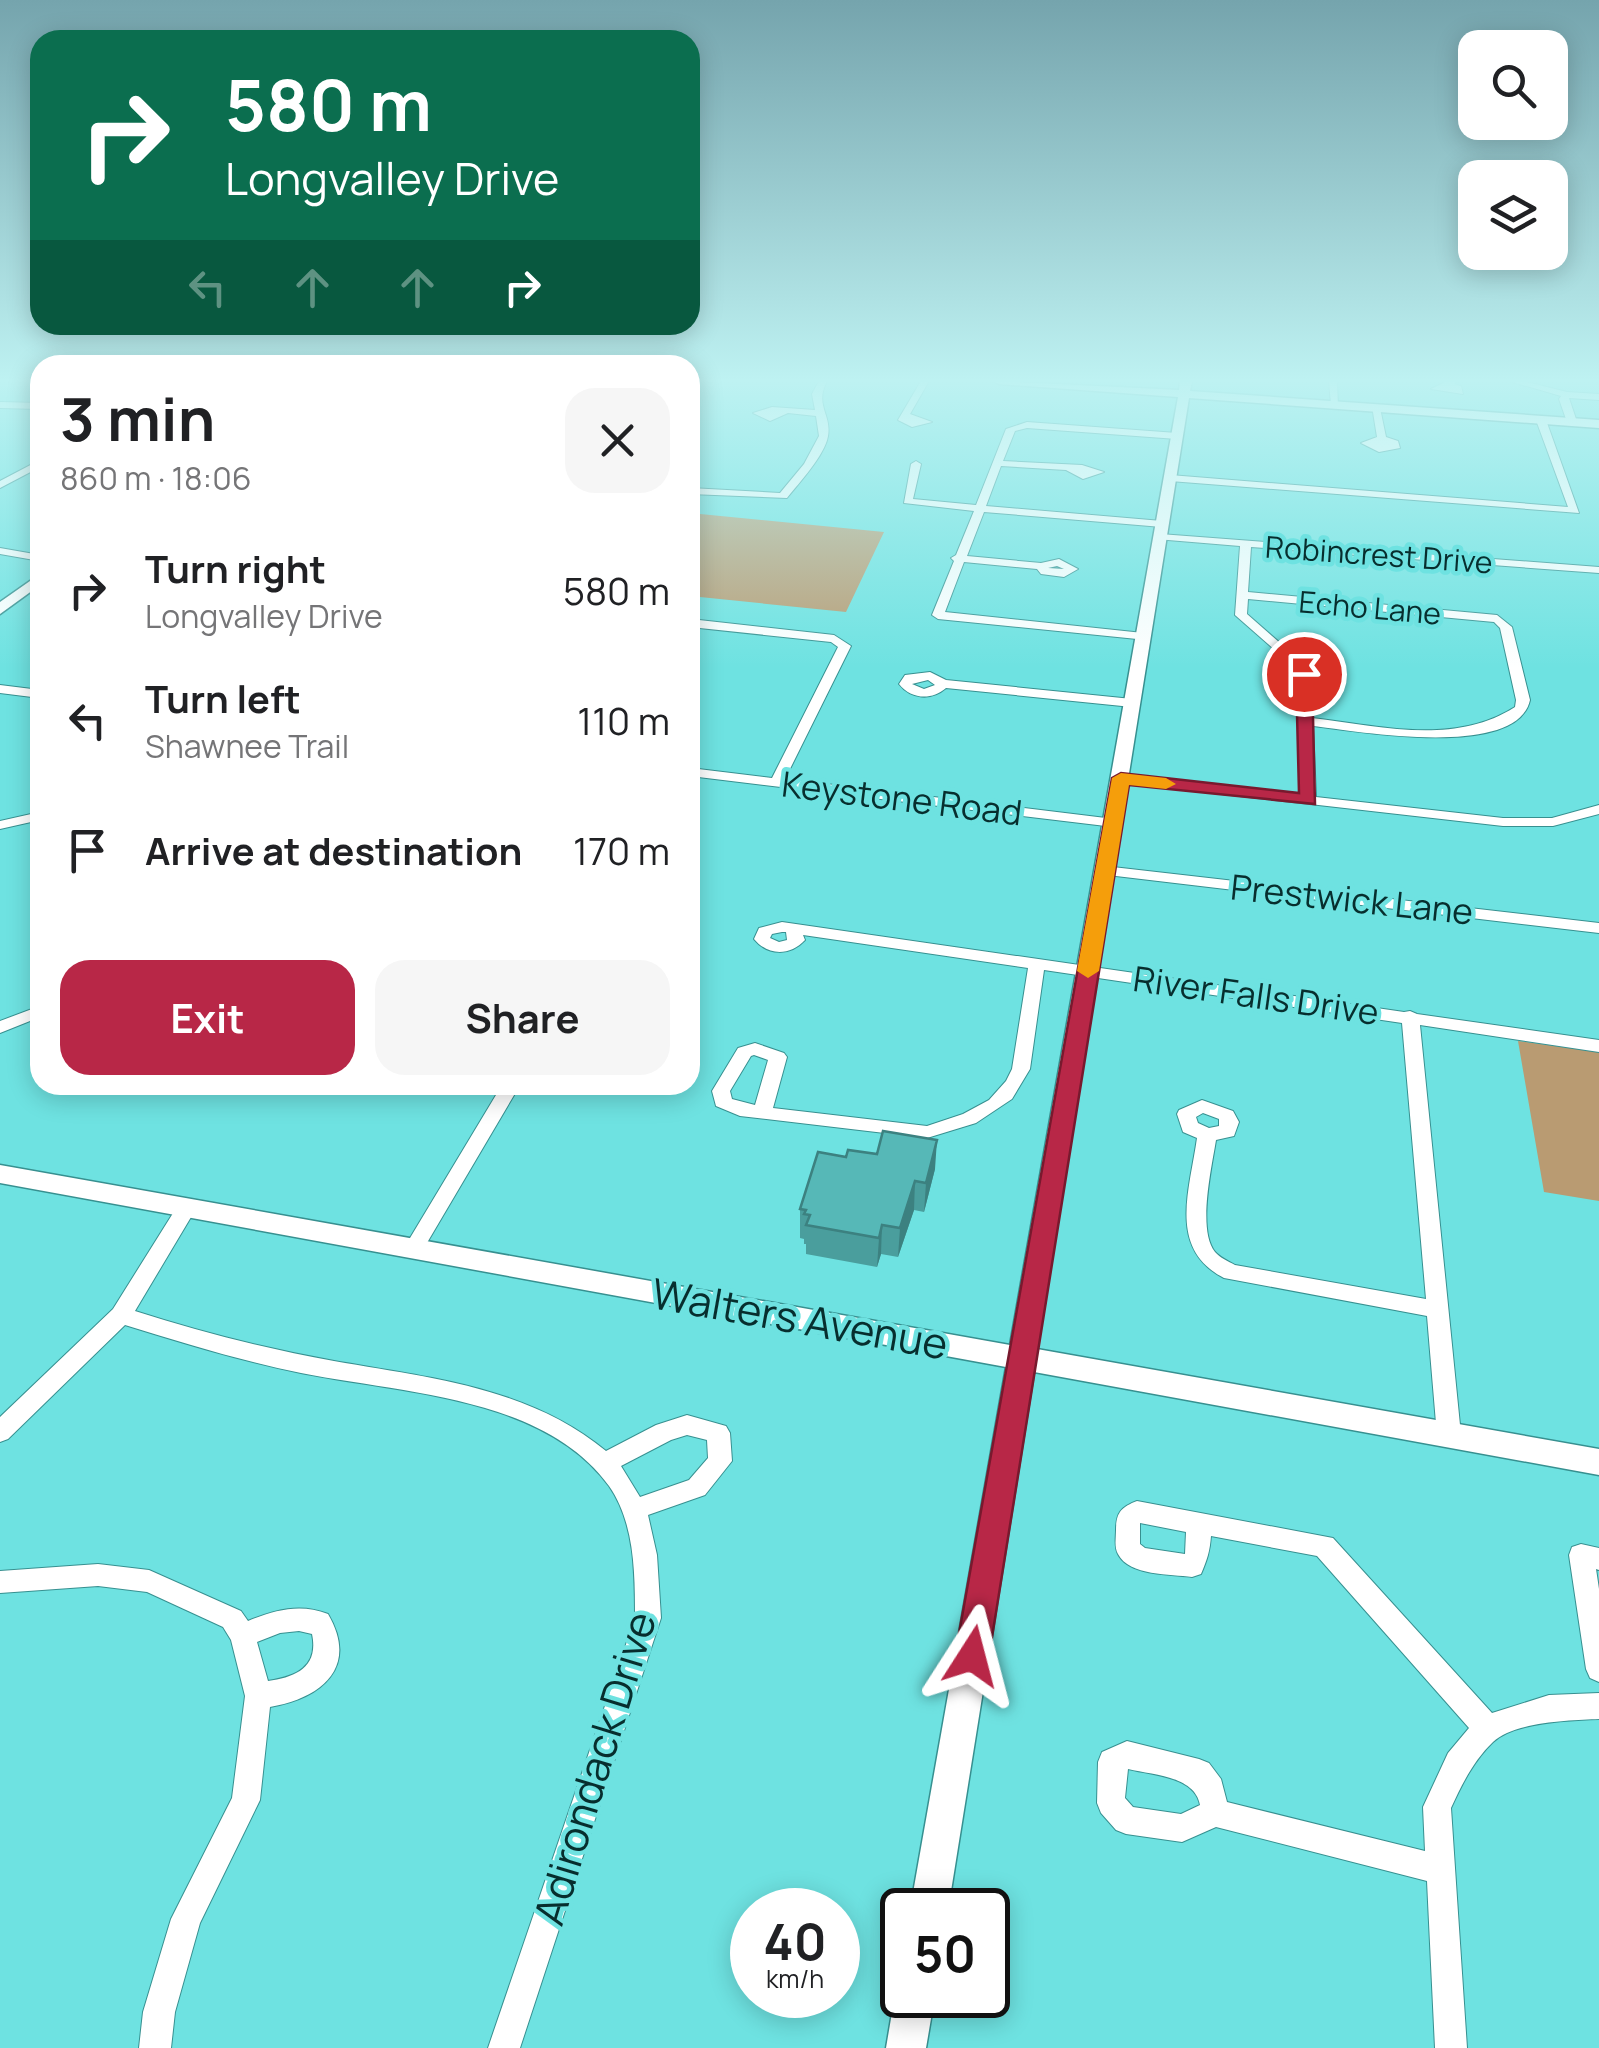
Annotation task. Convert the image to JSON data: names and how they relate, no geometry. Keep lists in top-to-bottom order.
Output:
{
  "streets": {
    "main road": ["Walters Avenue"],
    "street": [
      "Robincrest Drive",
      "Echo Lane",
      "Keystone Road",
      "Prestwick Lane",
      "River Falls Drive",
      "Adirondack Drive"
    ]
  },
  "page": {
    "turn": ["580 m", "Longvalley Drive"],
    "heading": ["3 min", "860 m · 18:06"],
    "list": [
      {
        "name": "Turn right",
        "note": "Longvalley Drive",
        "value": "580 m"
      },
      {
        "name": "Turn left",
        "note": "Shawnee Trail",
        "value": "110 m"
      },
      {
        "name": "Arrive at destination",
        "value": "170 m"
      }
    ],
    "buttons": ["Exit", "Share"],
    "speed": "40 km/h",
    "limit": "50"
  }
}
